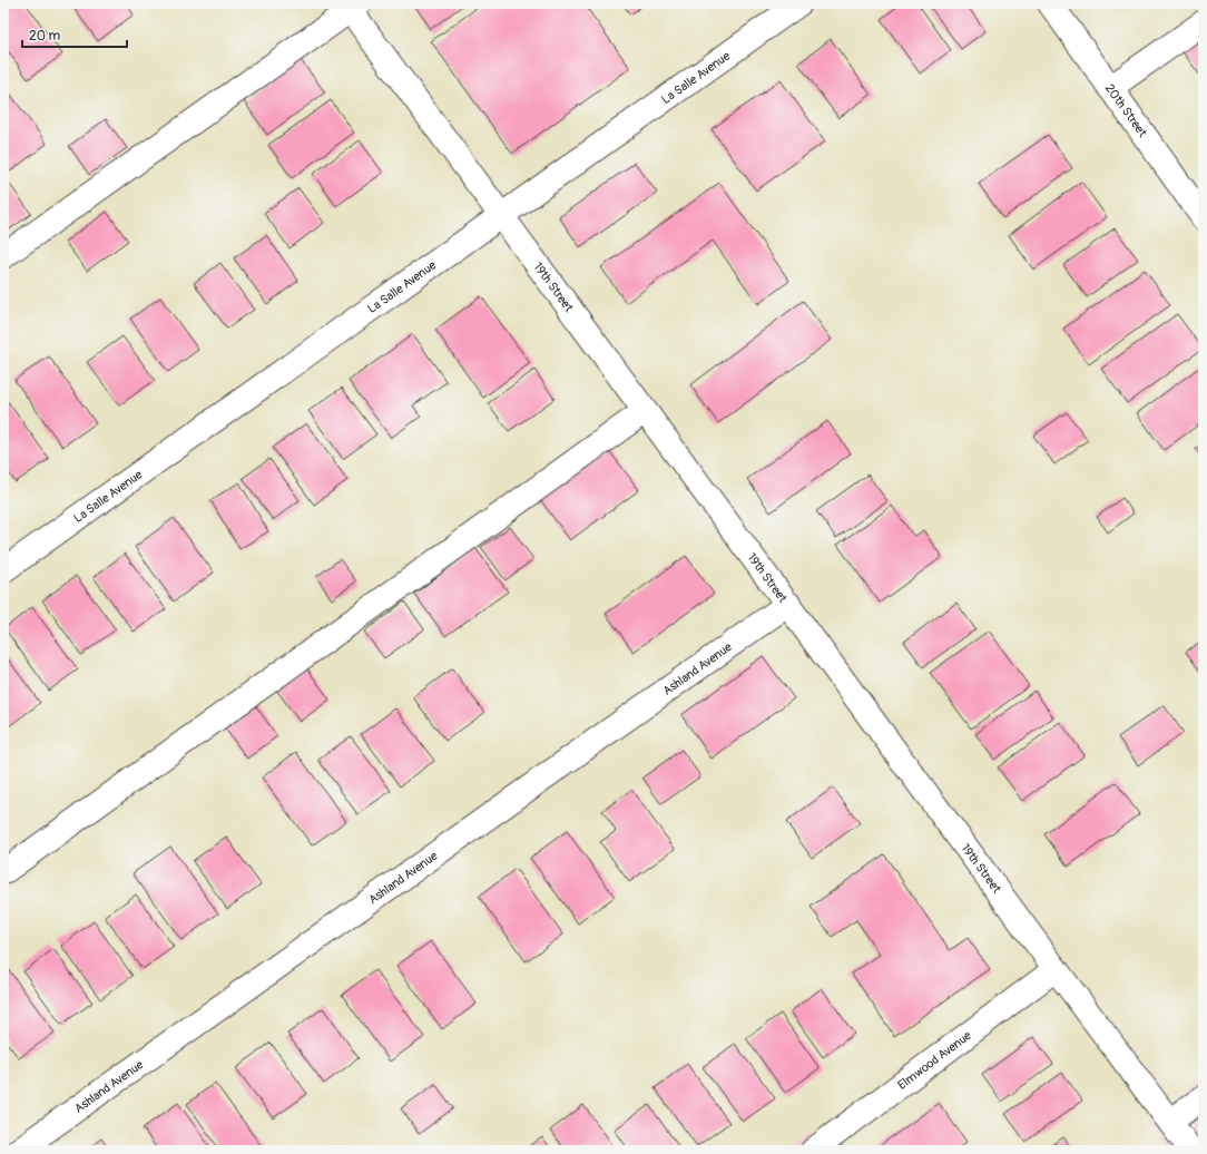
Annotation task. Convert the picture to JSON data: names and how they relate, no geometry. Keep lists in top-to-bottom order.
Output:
{
  "streets": {
    "street": [
      "La Salle Avenue",
      "20th Street",
      "19th Street",
      "Ashland Avenue",
      "Elmwood Avenue"
    ]
  },
  "crossings": [
    ["La Salle Avenue", "19th Street"],
    ["19th Street", "Ashland Avenue"],
    ["19th Street", "Elmwood Avenue"]
  ],
  "scale_bar": "20 m"
}
